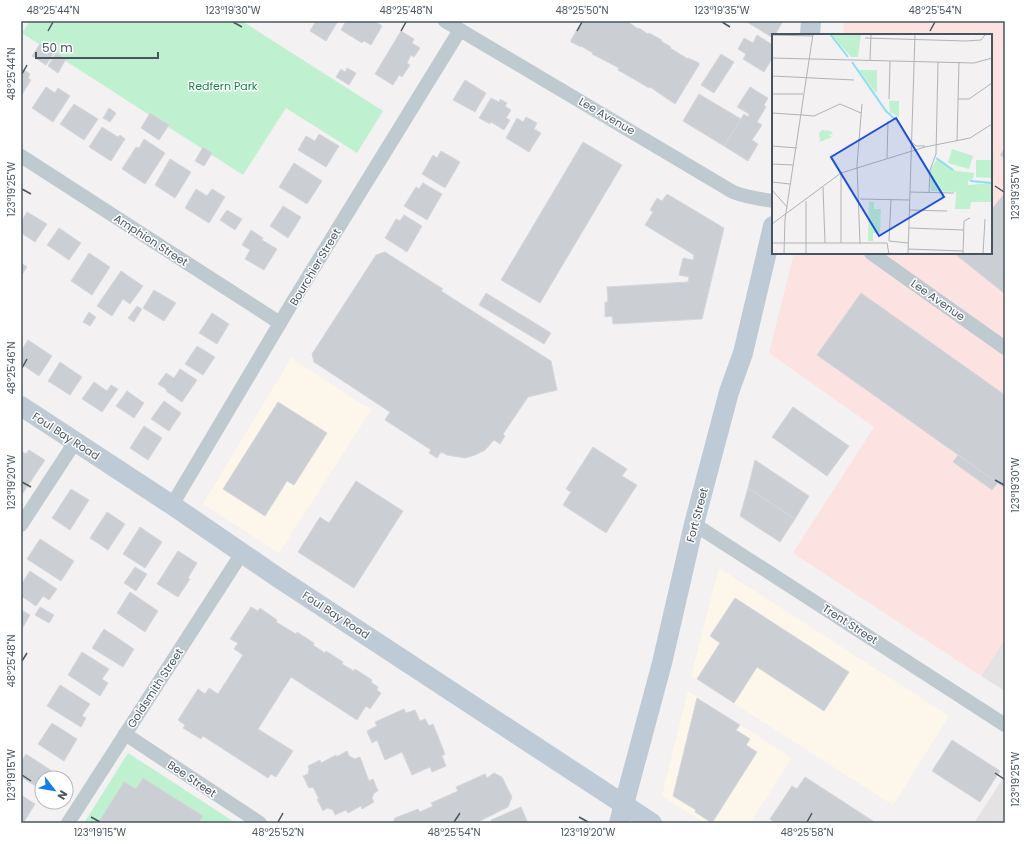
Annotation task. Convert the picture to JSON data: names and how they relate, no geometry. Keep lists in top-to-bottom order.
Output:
{
  "streets": {
    "main road": ["Foul Bay Road", "Fort Street"],
    "street": [
      "Lee Avenue",
      "Amphion Street",
      "Bourchier Street",
      "Trent Street",
      "Goldsmith Street",
      "Bee Street"
    ]
  },
  "crossings": [
    ["Lee Avenue", "Bourchier Street"],
    ["Amphion Street", "Bourchier Street"],
    ["Bourchier Street", "Foul Bay Road"],
    ["Foul Bay Road", "Fort Street"],
    ["Foul Bay Road", "Goldsmith Street"],
    ["Fort Street", "Trent Street"],
    ["Goldsmith Street", "Bee Street"]
  ],
  "parks": ["Redfern Park"],
  "scale_bar": "50 m",
  "north": "bottom right",
  "coordinates": [
    "48°25'44\"N",
    "123°19'30\"W",
    "48°25'48\"N",
    "48°25'50\"N",
    "123°19'35\"W",
    "48°25'54\"N",
    "123°19'25\"W",
    "48°25'46\"N",
    "123°19'20\"W",
    "123°19'15\"W",
    "48°25'52\"N",
    "48°25'58\"N"
  ]
}
